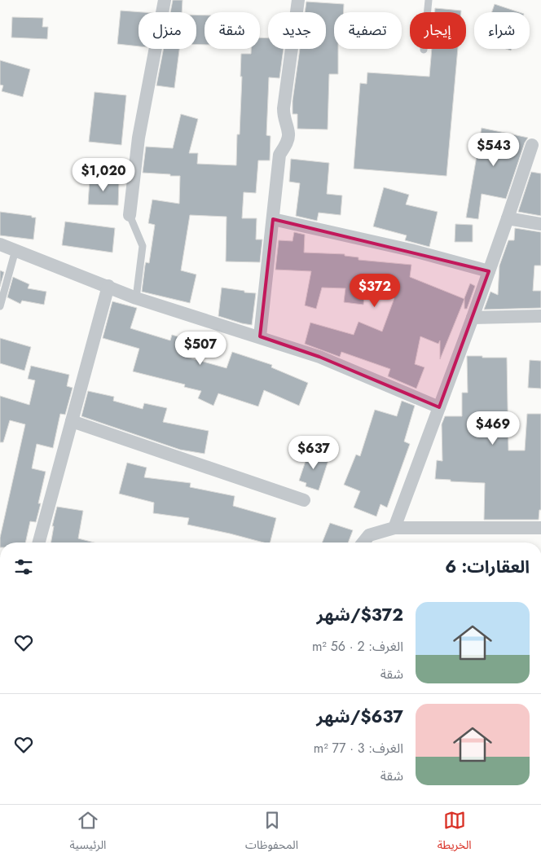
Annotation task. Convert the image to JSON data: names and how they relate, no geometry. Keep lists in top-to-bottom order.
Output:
{
  "page": {
    "chip": [
      "شراء",
      "إيجار",
      "تصفية",
      "جديد",
      "شقة",
      "منزل"
    ],
    "price": [
      "$543",
      "$1,020",
      "$372",
      "$507",
      "$469",
      "$637"
    ],
    "heading": "العقارات: 6",
    "list": [
      {
        "name": "$372/شهر",
        "note": "الغرف: 2 · 56 m² · شقة"
      },
      {
        "name": "$637/شهر",
        "note": "الغرف: 3 · 77 m² · شقة"
      }
    ],
    "tabs": ["الخريطة", "المحفوظات", "الرئيسية"]
  }
}
